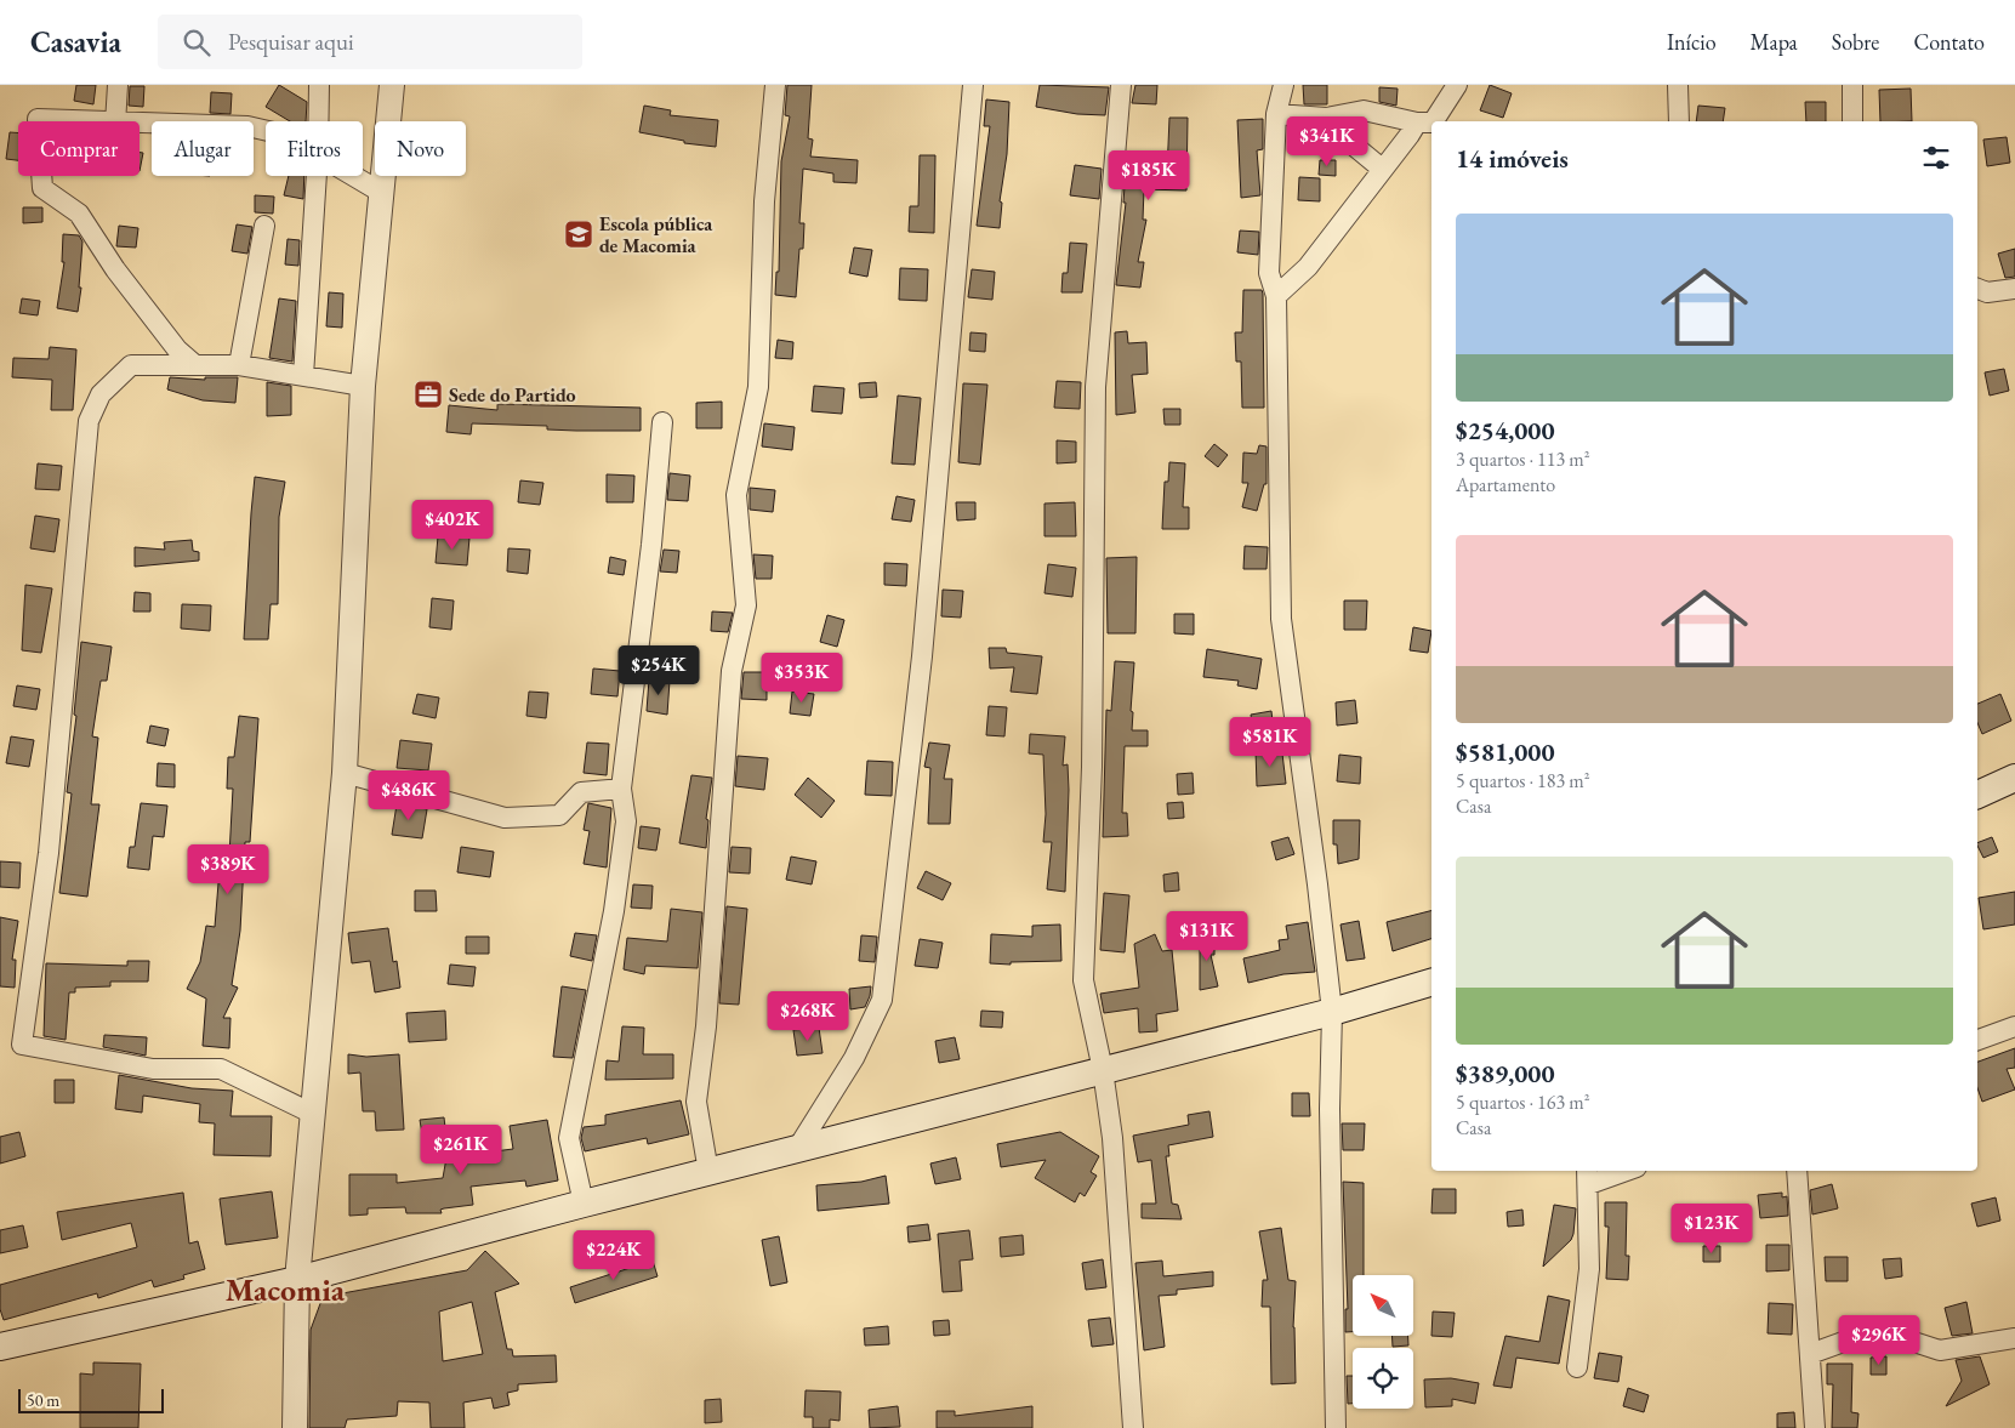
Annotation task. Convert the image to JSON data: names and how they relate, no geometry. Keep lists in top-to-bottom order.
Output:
{
  "districts": ["Macomia"],
  "places": {
    "school or university": ["Escola pública de Macomia"],
    "office": ["Sede do Partido"]
  },
  "scale_bar": "50 m",
  "north": "top left",
  "page": {
    "header": "Casavia",
    "search": "Pesquisar aqui",
    "nav": [
      "Início",
      "Mapa",
      "Sobre",
      "Contato"
    ],
    "price": [
      "$341K",
      "$185K",
      "$402K",
      "$254K",
      "$353K",
      "$581K",
      "$486K",
      "$389K",
      "$131K",
      "$268K",
      "$261K",
      "$123K",
      "$224K",
      "$296K"
    ],
    "chip": [
      "Comprar",
      "Alugar",
      "Filtros",
      "Novo"
    ],
    "heading": "14 imóveis",
    "list": [
      {
        "name": "$254,000",
        "note": "3 quartos · 113 m² · Apartamento"
      },
      {
        "name": "$581,000",
        "note": "5 quartos · 183 m² · Casa"
      },
      {
        "name": "$389,000",
        "note": "5 quartos · 163 m² · Casa"
      }
    ],
    "scale": "50 m"
  }
}
